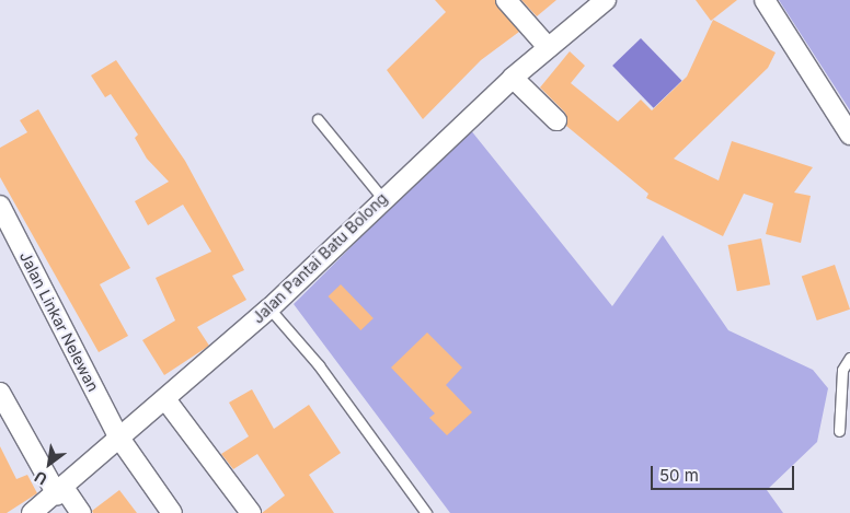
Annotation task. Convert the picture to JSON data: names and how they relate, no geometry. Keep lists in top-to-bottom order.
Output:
{
  "streets": {
    "street": ["Jalan Pantai Batu Bolong", "Jalan Linkar Nelewan"]
  },
  "crossings": [
    ["Jalan Pantai Batu Bolong", "Jalan Linkar Nelewan"]
  ],
  "scale_bar": "50 m",
  "north": "bottom left"
}
